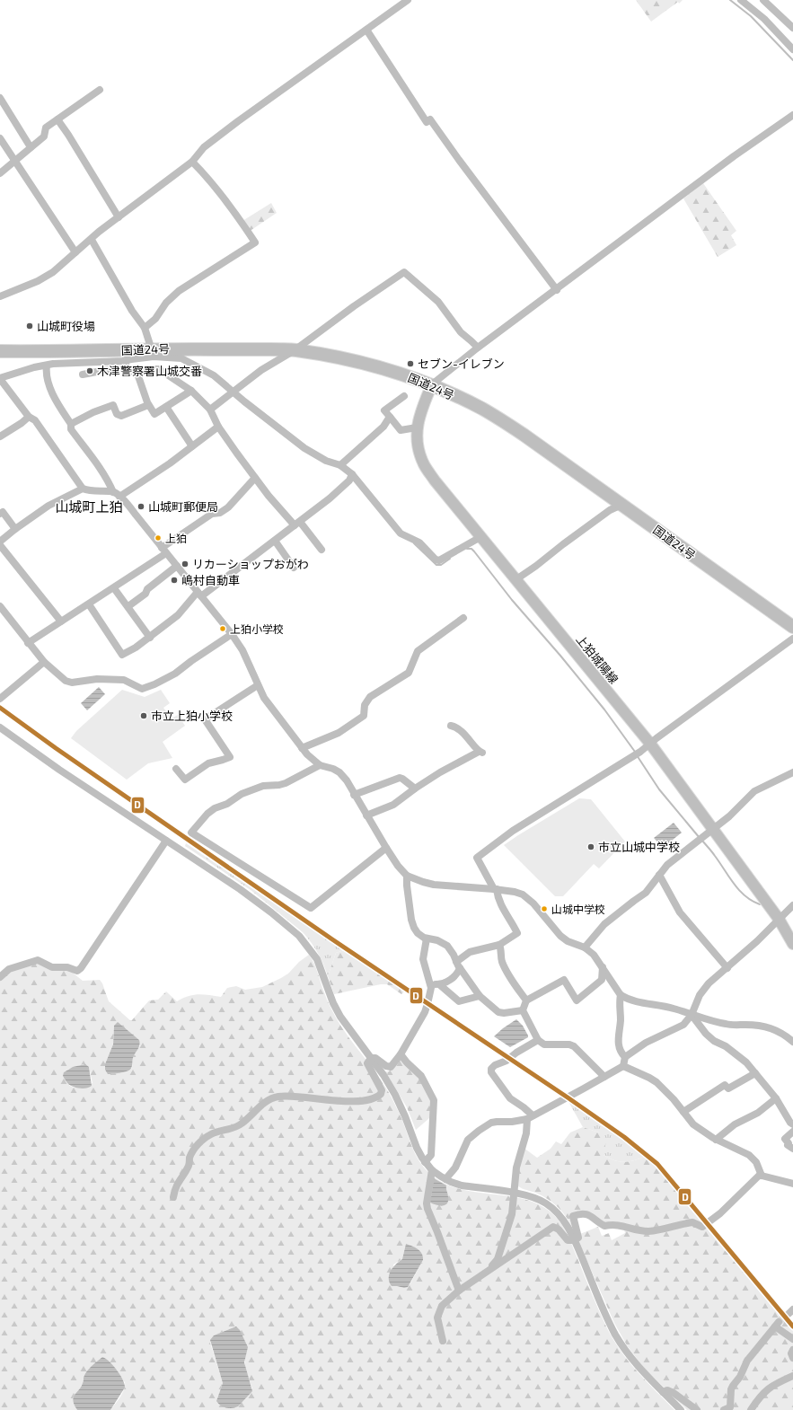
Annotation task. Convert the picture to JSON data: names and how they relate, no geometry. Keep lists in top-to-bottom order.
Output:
{
  "streets": {
    "highway": ["国道24号"],
    "main road": ["上狛城陽線"]
  },
  "crossings": [
    ["国道24号", "上狛城陽線"]
  ],
  "districts": ["山城町上狛"],
  "places": [
    "山城町役場",
    "セブン-イレブン",
    "木津警察署山城交番",
    "山城町郵便局",
    "上狛",
    "リカーショップおがわ",
    "嶋村自動車",
    "上狛小学校",
    "市立上狛小学校",
    "市立山城中学校",
    "山城中学校"
  ],
  "lines": ["transit line D"]
}
